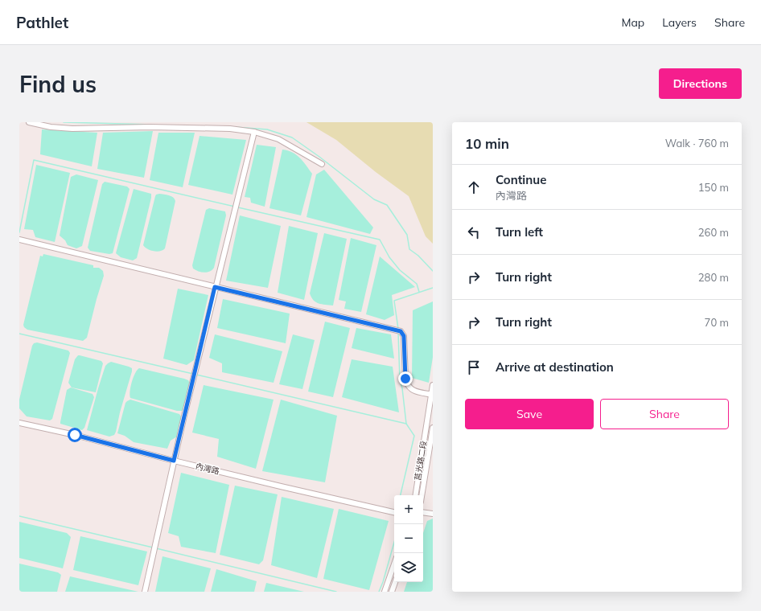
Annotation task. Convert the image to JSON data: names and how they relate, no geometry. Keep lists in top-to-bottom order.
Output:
{
  "streets": {
    "street": ["莒光路二段", "內灣路"]
  },
  "page": {
    "header": "Pathlet",
    "nav": ["Map", "Layers", "Share"],
    "buttons": [
      "Directions",
      ["Save", "Share"]
    ],
    "title": "Find us",
    "heading": ["10 min", "Walk · 760 m"],
    "list": [
      ["Continue", "內灣路", "150 m"],
      ["Turn left", "260 m"],
      ["Turn right", "280 m"],
      ["Turn right", "70 m"],
      "Arrive at destination"
    ],
    "map_buttons": ["+", "−"]
  }
}
